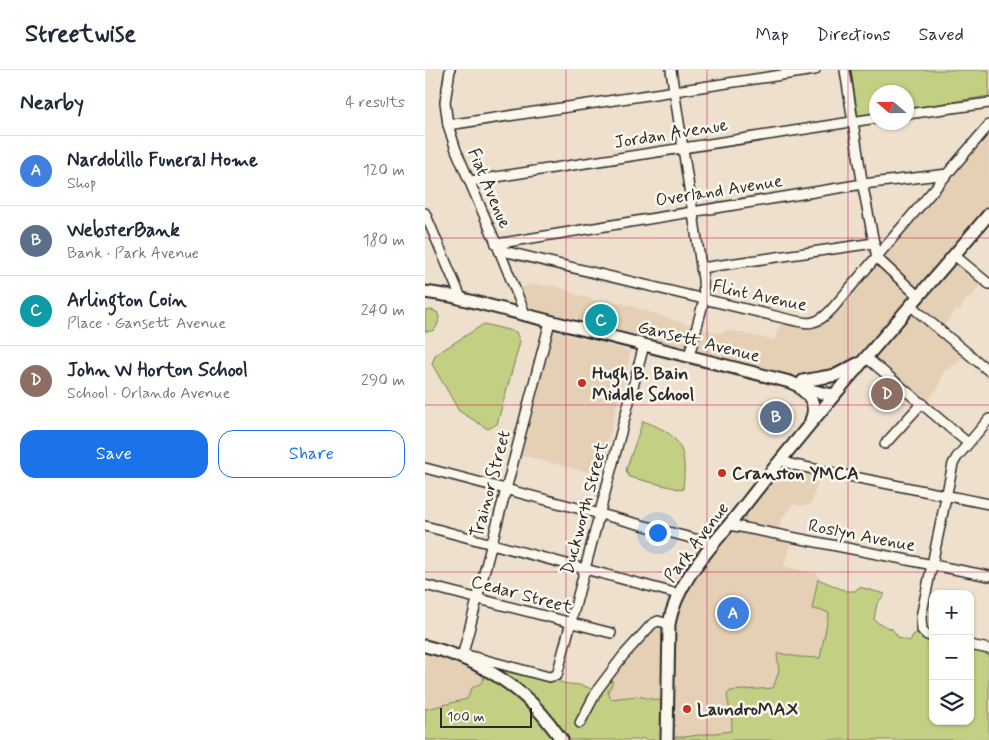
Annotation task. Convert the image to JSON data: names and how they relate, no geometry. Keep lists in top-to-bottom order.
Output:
{
  "streets": {
    "main road": ["Gansett Avenue", "Park Avenue"],
    "street": [
      "Jordan Avenue",
      "Fiat Avenue",
      "Overland Avenue",
      "Flint Avenue",
      "Trainor Street",
      "Duckworth Street",
      "Roslyn Avenue",
      "Cedar Street"
    ]
  },
  "crossings": [
    ["Jordan Avenue", "Fiat Avenue"],
    ["Fiat Avenue", "Overland Avenue"],
    ["Fiat Avenue", "Flint Avenue"],
    ["Fiat Avenue", "Gansett Avenue"],
    ["Overland Avenue", "Flint Avenue"],
    ["Gansett Avenue", "Trainor Street"],
    ["Gansett Avenue", "Duckworth Street"],
    ["Gansett Avenue", "Park Avenue"],
    ["Trainor Street", "Duckworth Street"],
    ["Trainor Street", "Cedar Street"],
    ["Duckworth Street", "Cedar Street"],
    ["Roslyn Avenue", "Park Avenue"]
  ],
  "places": ["Hugh B. Bain Middle School", "Cranston YMCA", "LaundroMAX"],
  "scale_bar": "100 m",
  "north": "left",
  "page": {
    "header": "Streetwise",
    "nav": ["Map", "Directions", "Saved"],
    "heading": ["Nearby", "4 results"],
    "list": [
      {
        "mark": "A",
        "name": "Nardolillo Funeral Home",
        "note": "Shop",
        "value": "120 m"
      },
      {
        "mark": "B",
        "name": "WebsterBank",
        "note": "Bank · Park Avenue",
        "value": "180 m"
      },
      {
        "mark": "C",
        "name": "Arlington Coin",
        "note": "Place · Gansett Avenue",
        "value": "240 m"
      },
      {
        "mark": "D",
        "name": "John W Horton School",
        "note": "School · Orlando Avenue",
        "value": "290 m"
      }
    ],
    "pins": [
      "C",
      "D",
      "B",
      "A"
    ],
    "buttons": ["Save", "Share"],
    "map_buttons": ["+", "−"],
    "scale": "100 m"
  }
}
